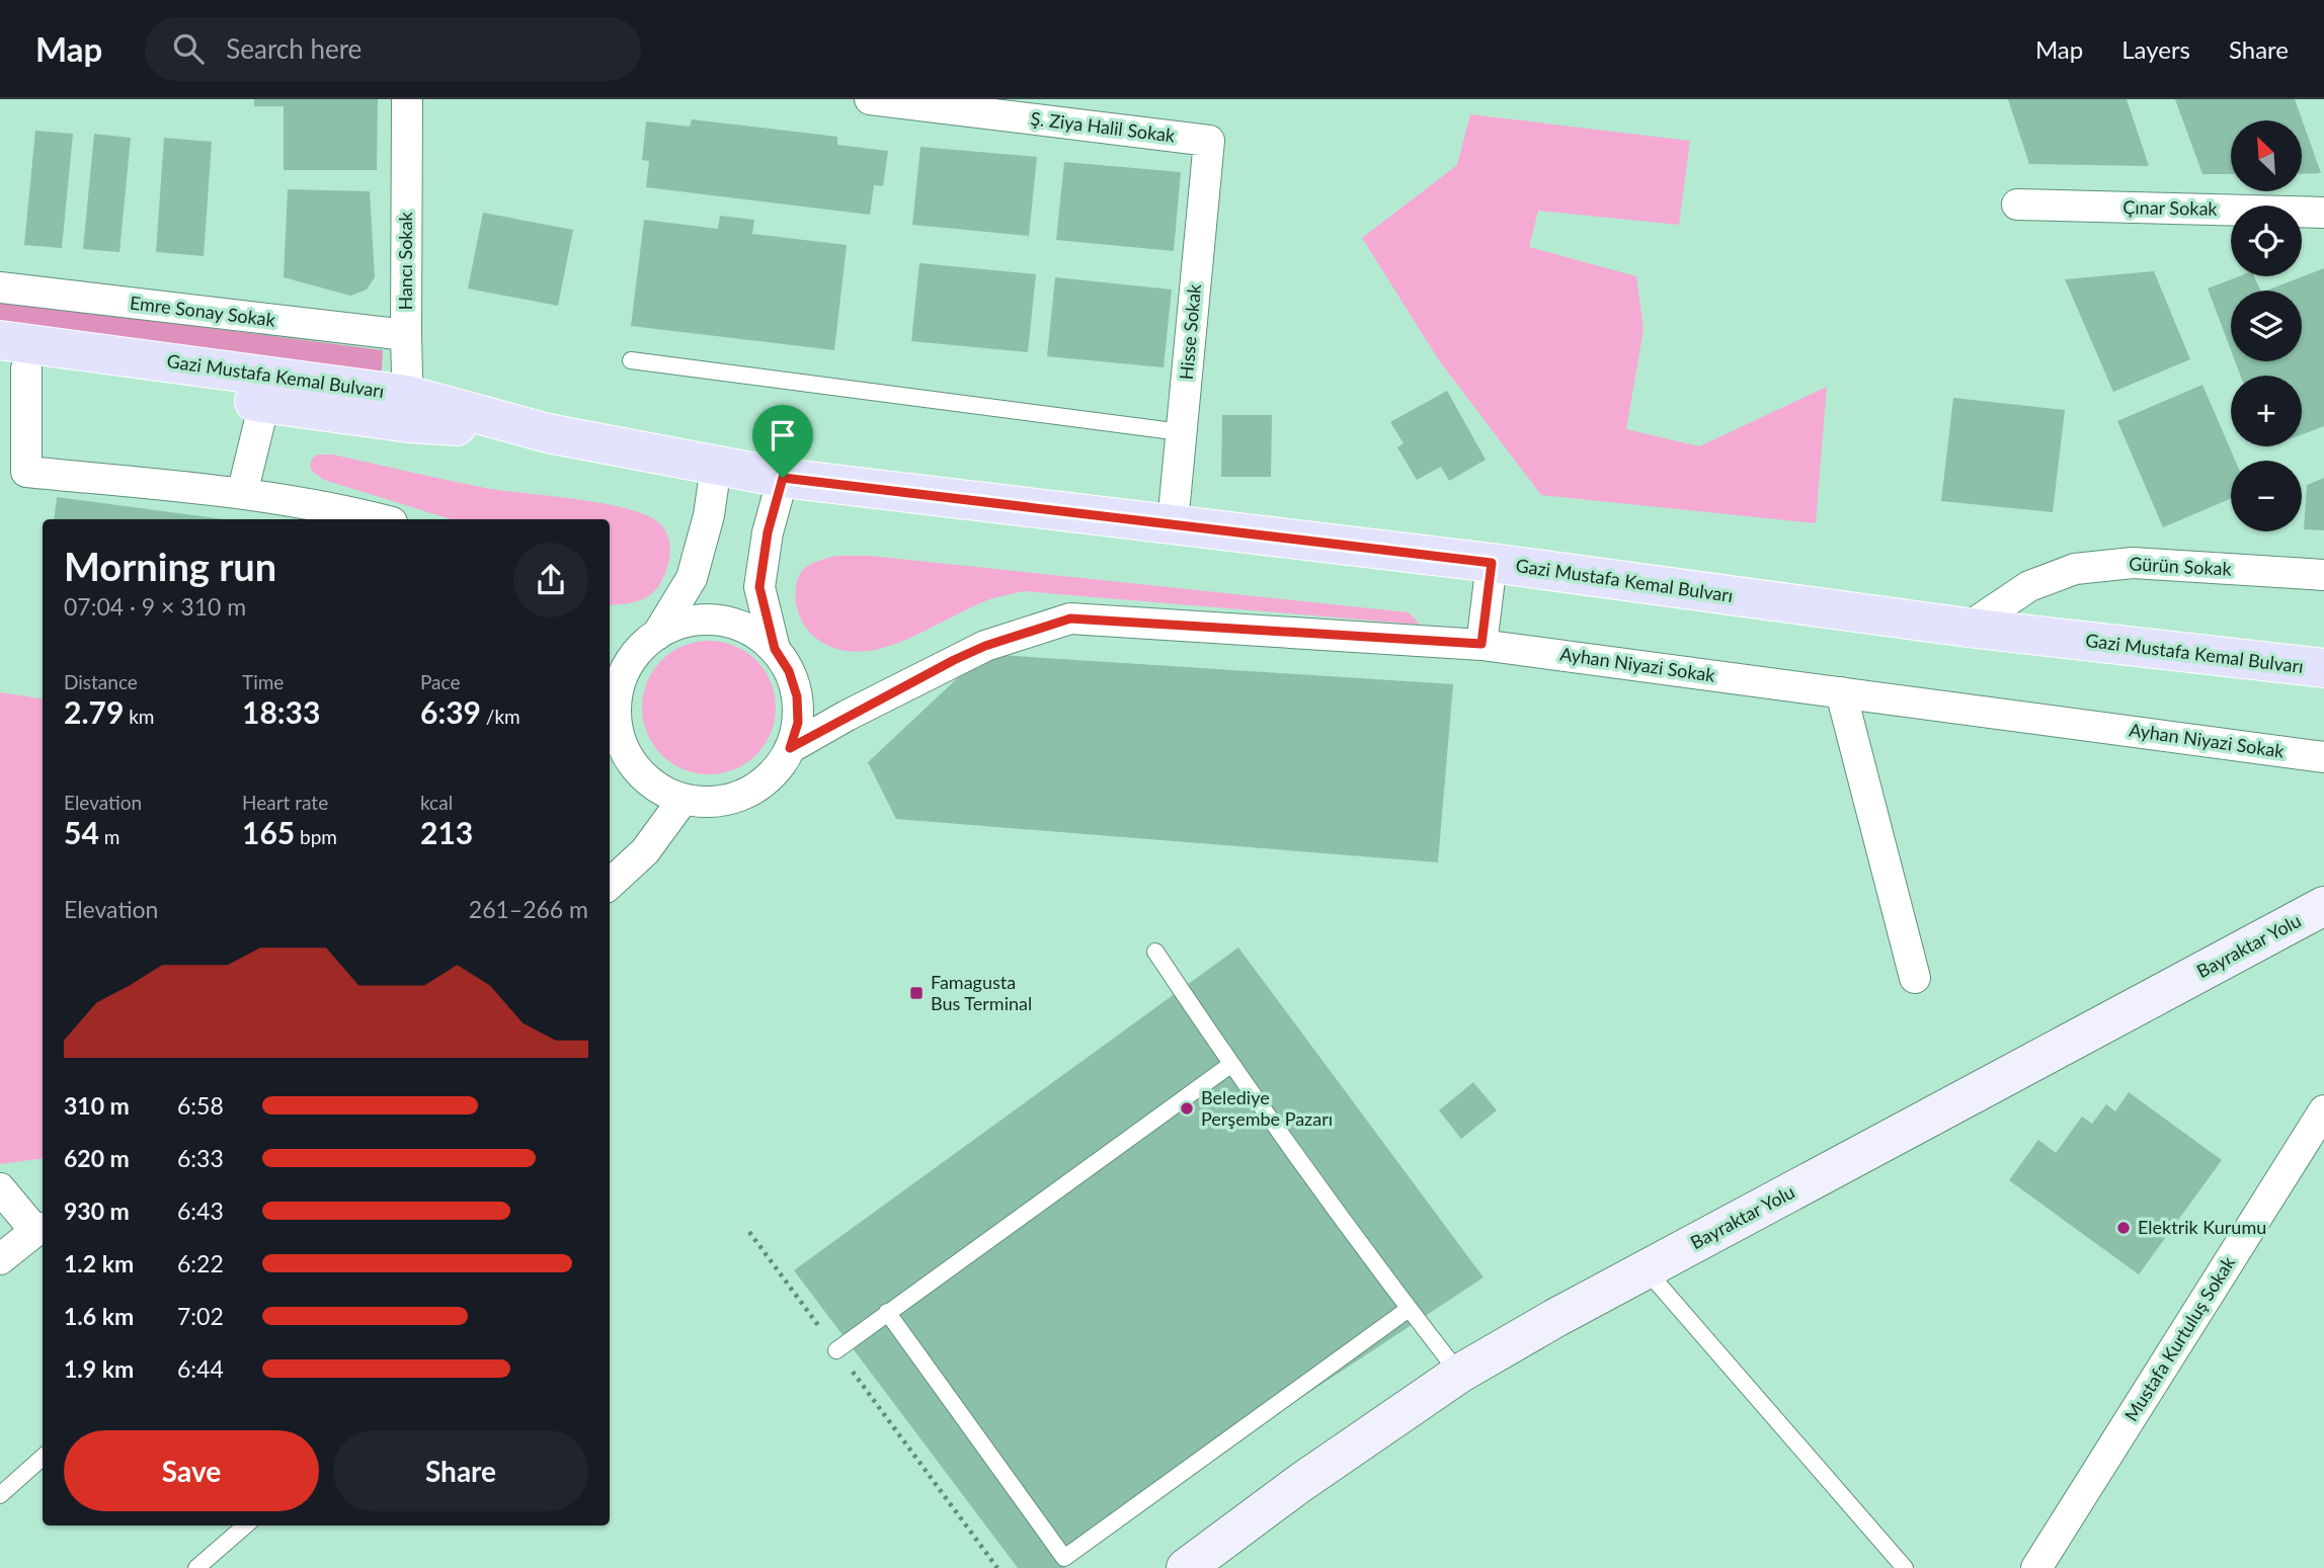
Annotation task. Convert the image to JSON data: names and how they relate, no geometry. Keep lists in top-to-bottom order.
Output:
{
  "streets": {
    "main road": ["Gazi Mustafa Kemal Bulvarı"],
    "street": [
      "Ş. Ziya Halil Sokak",
      "Çınar Sokak",
      "Hancı Sokak",
      "Emre Sonay Sokak",
      "Hisse Sokak",
      "Gürün Sokak",
      "Ayhan Niyazi Sokak",
      "Bayraktar Yolu",
      "Mustafa Kurtuluş Sokak"
    ]
  },
  "crossings": [
    ["Ş. Ziya Halil Sokak", "Hisse Sokak"],
    ["Hancı Sokak", "Emre Sonay Sokak"],
    ["Hancı Sokak", "Gazi Mustafa Kemal Bulvarı"],
    ["Hisse Sokak", "Gazi Mustafa Kemal Bulvarı"],
    ["Gazi Mustafa Kemal Bulvarı", "Gürün Sokak"]
  ],
  "places": {
    "transit": ["Famagusta Bus Terminal"],
    "other": ["Belediye Perşembe Pazarı", "Elektrik Kurumu"]
  },
  "north": "top left",
  "page": {
    "header": "Map",
    "search": "Search here",
    "nav": ["Map", "Layers", "Share"],
    "map_buttons": ["+", "−"],
    "heading": ["Morning run", "07:04 · 9 × 310 m"],
    "stats": [
      ["Distance", "2.79 km"],
      ["Time", "18:33"],
      ["Pace", "6:39 /km"],
      ["Elevation", "54 m"],
      ["Heart rate", "165 bpm"],
      ["kcal", "213"]
    ],
    "chart": ["Elevation", "261–266 m"],
    "list": [
      {
        "name": "310 m",
        "note": "6:58"
      },
      {
        "name": "620 m",
        "note": "6:33"
      },
      {
        "name": "930 m",
        "note": "6:43"
      },
      {
        "name": "1.2 km",
        "note": "6:22"
      },
      {
        "name": "1.6 km",
        "note": "7:02"
      },
      {
        "name": "1.9 km",
        "note": "6:44"
      }
    ],
    "buttons": ["Save", "Share"]
  }
}
